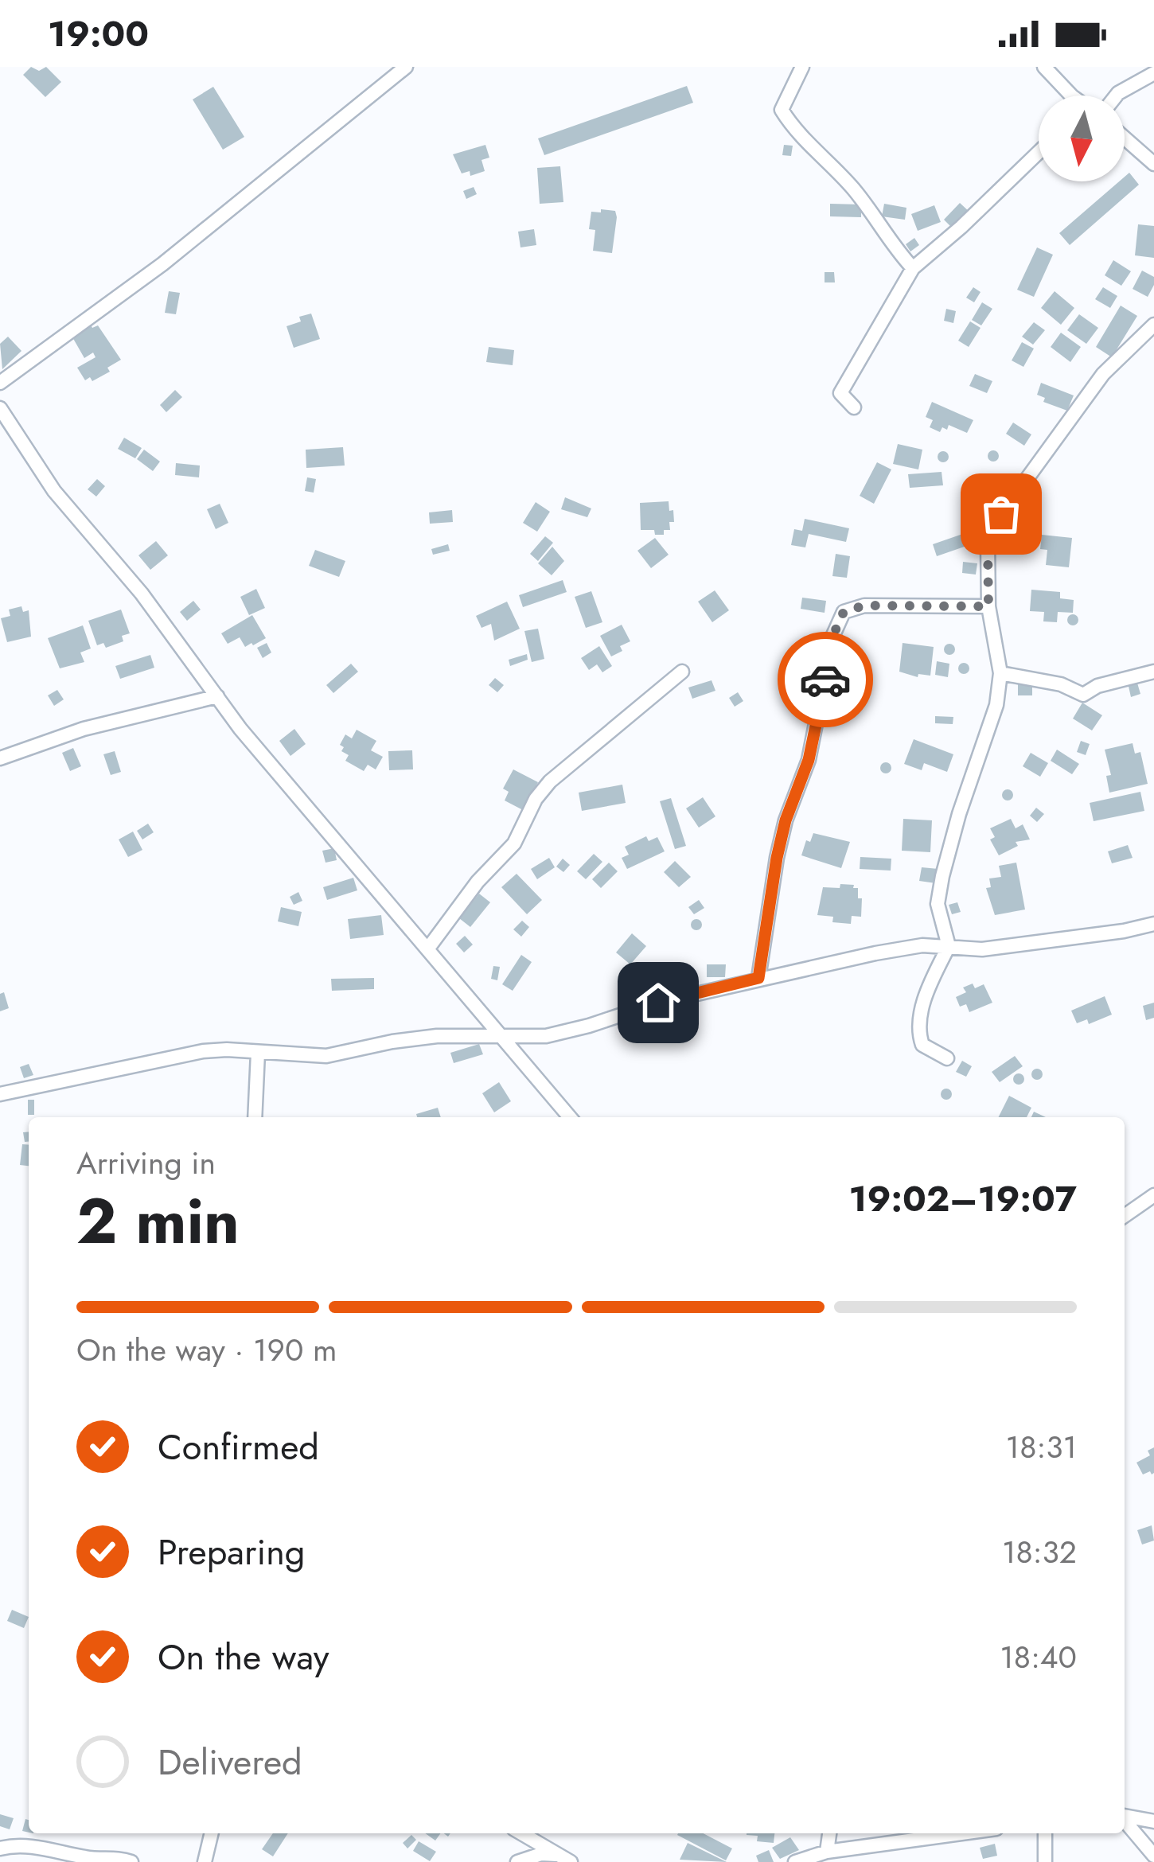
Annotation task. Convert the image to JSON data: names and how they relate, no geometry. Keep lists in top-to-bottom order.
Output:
{
  "north": "bottom",
  "page": {
    "status": "19:00",
    "heading": ["2 min", "Arriving in", "19:02–19:07"],
    "bar": "On the way · 190 m",
    "list": [
      ["Confirmed", "18:31"],
      ["Preparing", "18:32"],
      ["On the way", "18:40"],
      "Delivered"
    ]
  }
}
